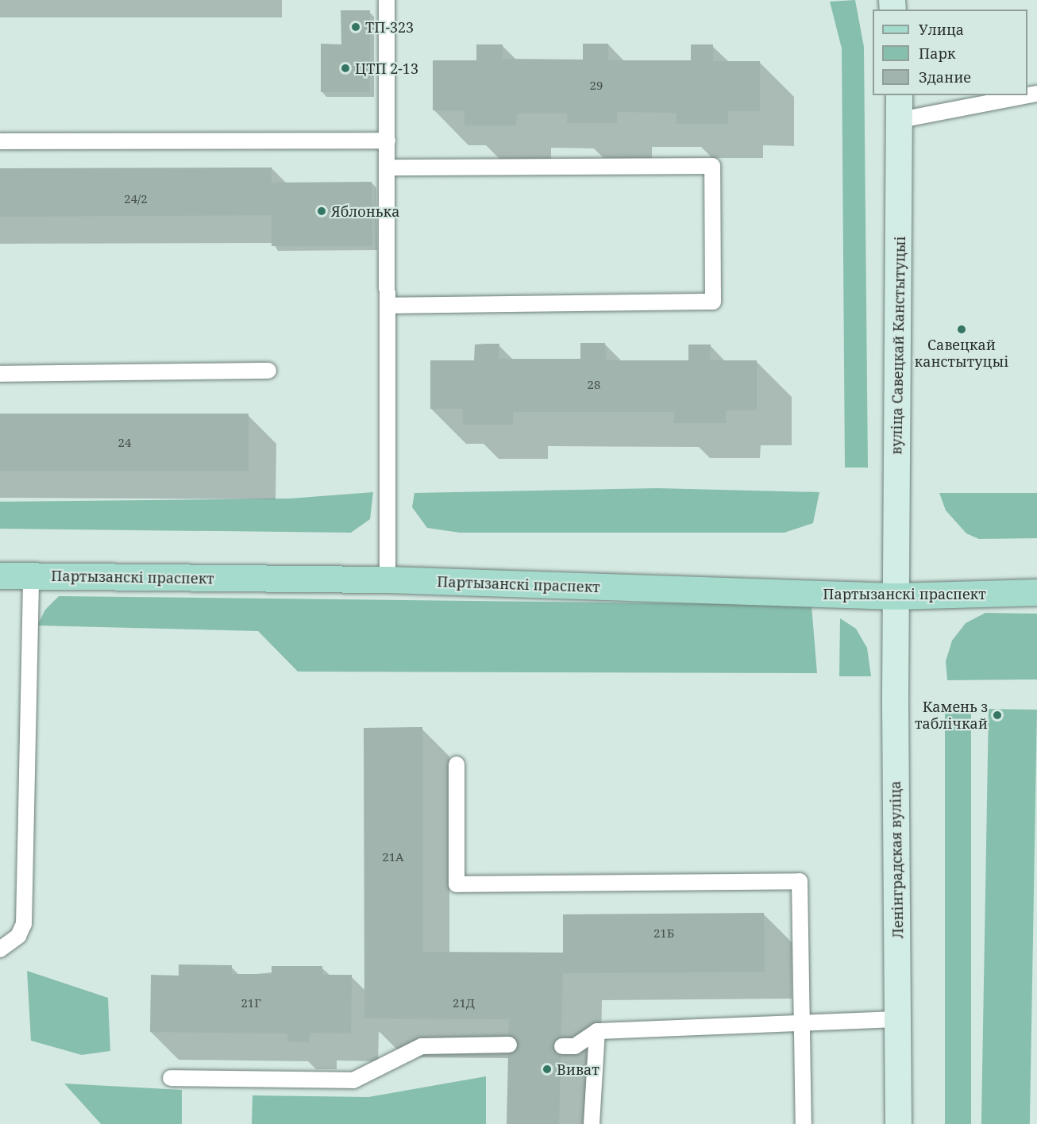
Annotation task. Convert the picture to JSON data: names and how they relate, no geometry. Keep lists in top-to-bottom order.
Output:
{
  "streets": {
    "main road": ["вуліца Савецкай Канстытуцыі", "Партызанскі праспект", "Ленінградская вуліца"]
  },
  "crossings": [
    ["вуліца Савецкай Канстытуцыі", "Партызанскі праспект"],
    ["вуліца Савецкай Канстытуцыі", "Ленінградская вуліца"],
    ["Партызанскі праспект", "Ленінградская вуліца"]
  ],
  "places": [
    "ТП-323",
    "ЦТП 2-13",
    "Яблонька",
    "Савецкай канстытуцыі",
    "Камень з таблічкай",
    "Виват"
  ],
  "house_numbers": [
    "29",
    "24/2",
    "28",
    "24",
    "21А",
    "21Б",
    "21Г",
    "21Д"
  ],
  "legend": ["Улица", "Парк", "Здание"]
}
